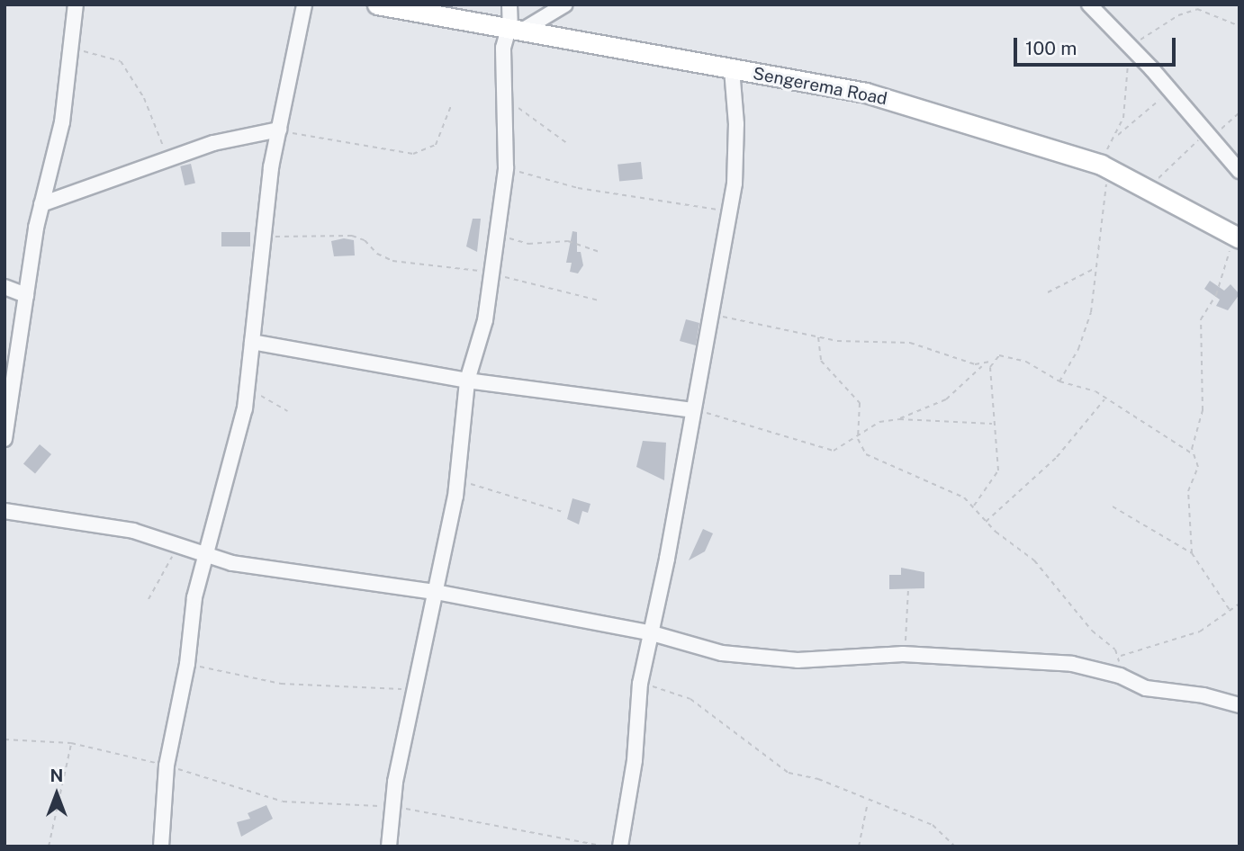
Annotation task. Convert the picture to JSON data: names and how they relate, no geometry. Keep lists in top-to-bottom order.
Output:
{
  "streets": {
    "main road": ["Sengerema Road"]
  },
  "scale_bar": "100 m",
  "north": "top"
}
